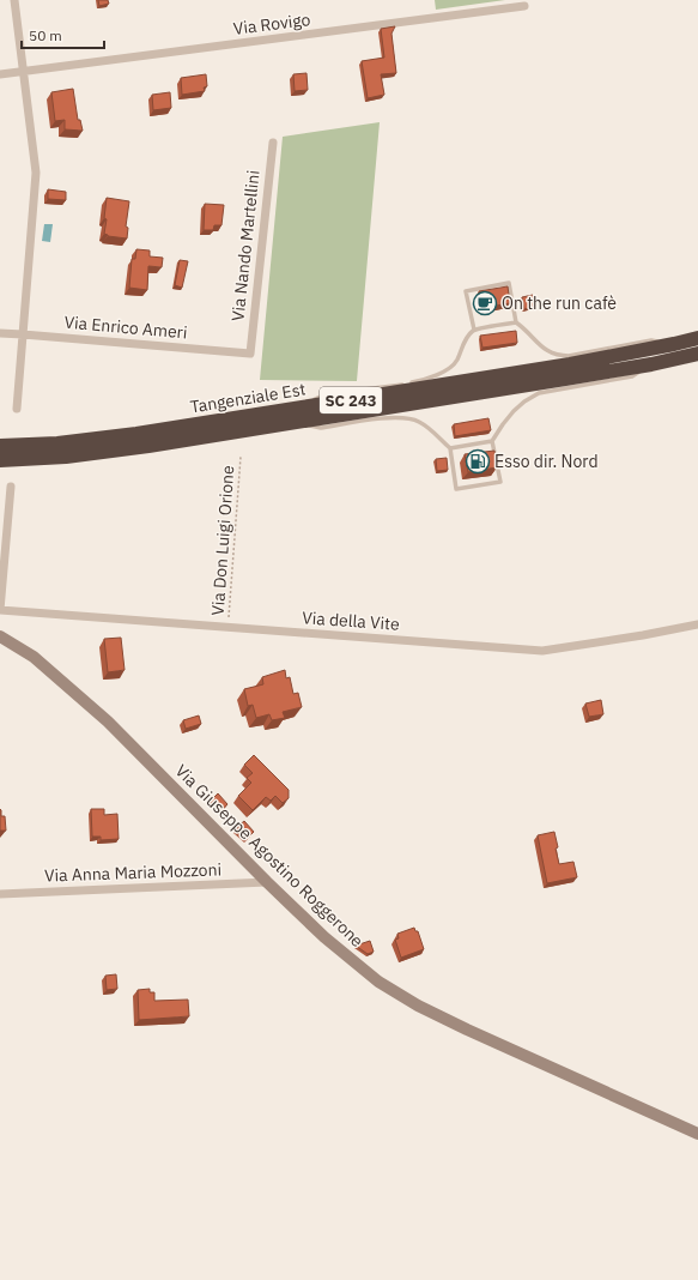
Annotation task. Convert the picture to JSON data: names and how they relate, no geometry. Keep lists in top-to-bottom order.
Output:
{
  "streets": {
    "highway": ["Tangenziale Est", "SC 243"],
    "street": [
      "Via Rovigo",
      "Via Nando Martellini",
      "Via Enrico Ameri",
      "Via della Vite",
      "Via Giuseppe Agostino Roggerone",
      "Via Anna Maria Mozzoni"
    ],
    "path": ["Via Don Luigi Orione"]
  },
  "crossings": [
    ["Via Nando Martellini", "Via Enrico Ameri"],
    ["Via Don Luigi Orione", "Via della Vite"],
    ["Via Giuseppe Agostino Roggerone", "Via Anna Maria Mozzoni"]
  ],
  "places": {
    "cafe": ["On the run cafè"],
    "fuel station": ["Esso dir. Nord"]
  },
  "scale_bar": "50 m"
}
